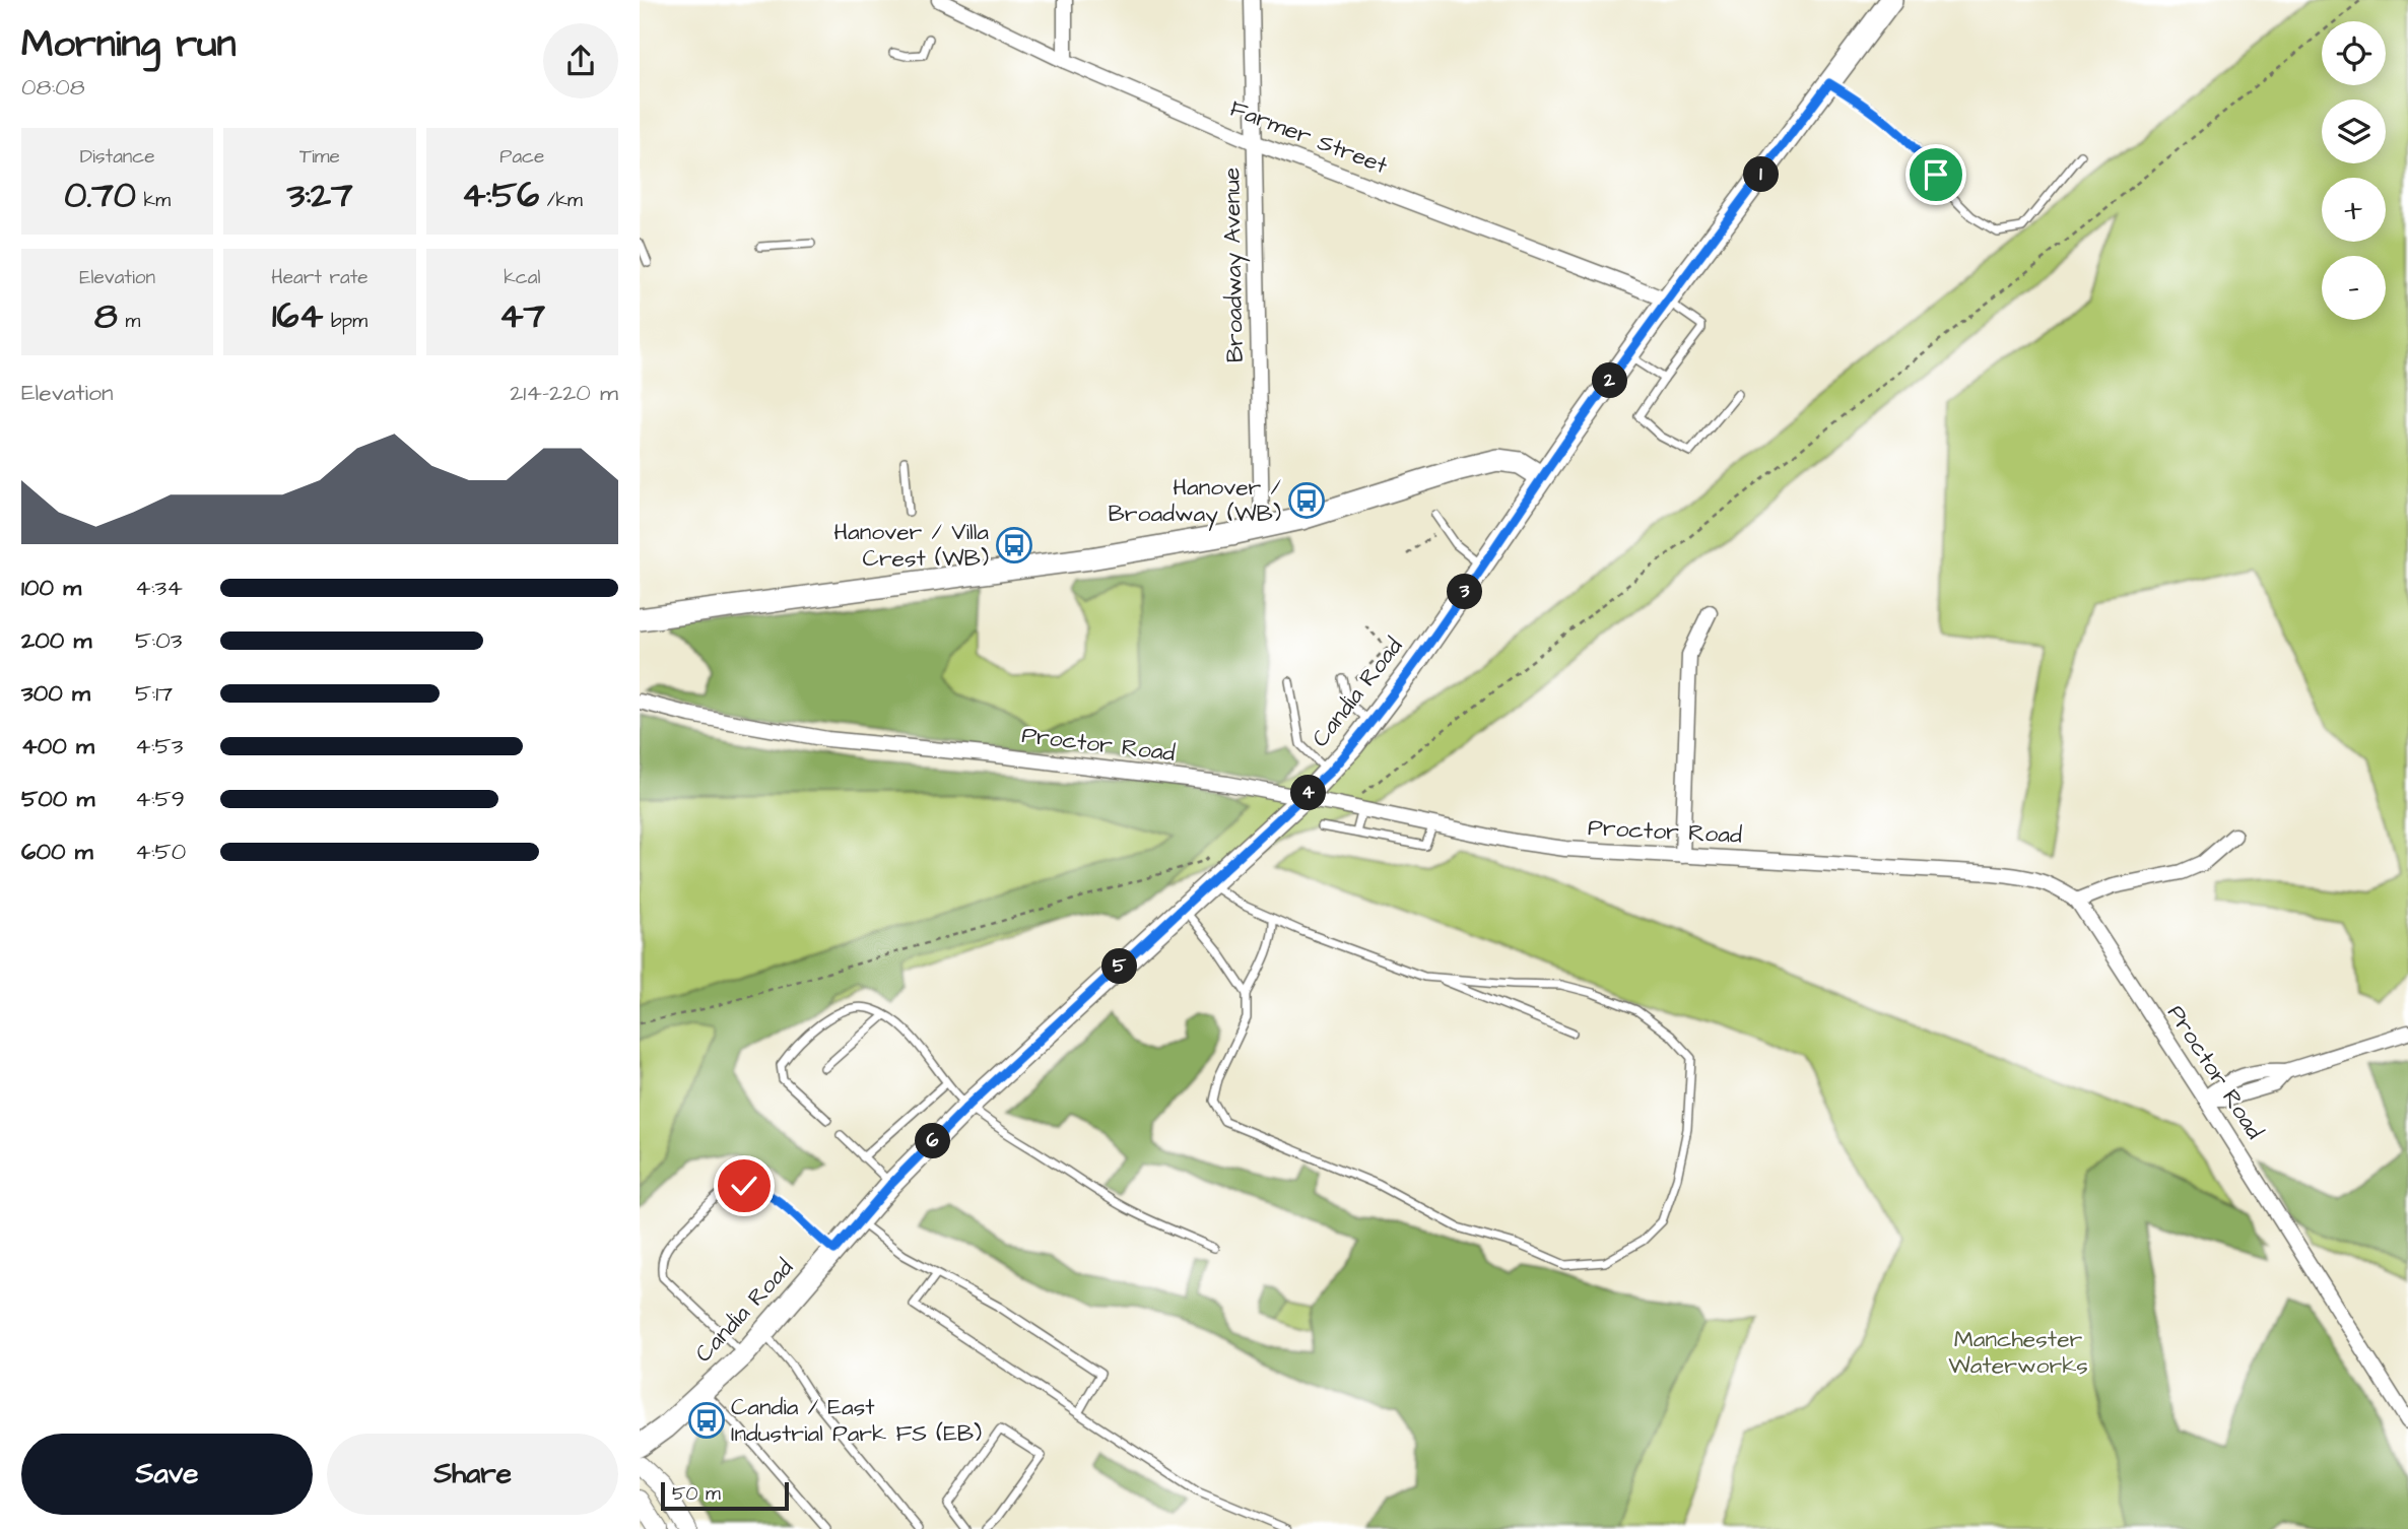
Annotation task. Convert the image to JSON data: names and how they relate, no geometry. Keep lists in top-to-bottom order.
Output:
{
  "streets": {
    "main road": ["Candia Road"],
    "street": ["Farmer Street", "Broadway Avenue", "Proctor Road"]
  },
  "crossings": [
    ["Farmer Street", "Broadway Avenue"],
    ["Farmer Street", "Candia Road"],
    ["Candia Road", "Proctor Road"]
  ],
  "parks": ["Manchester Waterworks"],
  "places": {
    "bus stop": ["Hanover / Broadway (WB)", "Hanover / Villa Crest (WB)", "Candia / East Industrial Park FS (EB)"]
  },
  "scale_bar": "50 m",
  "page": {
    "heading": ["Morning run", "08:08"],
    "map_buttons": ["+", "−"],
    "stats": [
      ["Distance", "0.70 km"],
      ["Time", "3:27"],
      ["Pace", "4:56 /km"],
      ["Elevation", "8 m"],
      ["Heart rate", "164 bpm"],
      ["kcal", "47"]
    ],
    "pins": [
      "1",
      "2",
      "3",
      "4",
      "5",
      "6"
    ],
    "chart": ["Elevation", "214–220 m"],
    "list": [
      {
        "name": "100 m",
        "note": "4:34"
      },
      {
        "name": "200 m",
        "note": "5:03"
      },
      {
        "name": "300 m",
        "note": "5:17"
      },
      {
        "name": "400 m",
        "note": "4:53"
      },
      {
        "name": "500 m",
        "note": "4:59"
      },
      {
        "name": "600 m",
        "note": "4:50"
      }
    ],
    "buttons": ["Save", "Share"],
    "scale": "50 m"
  }
}
